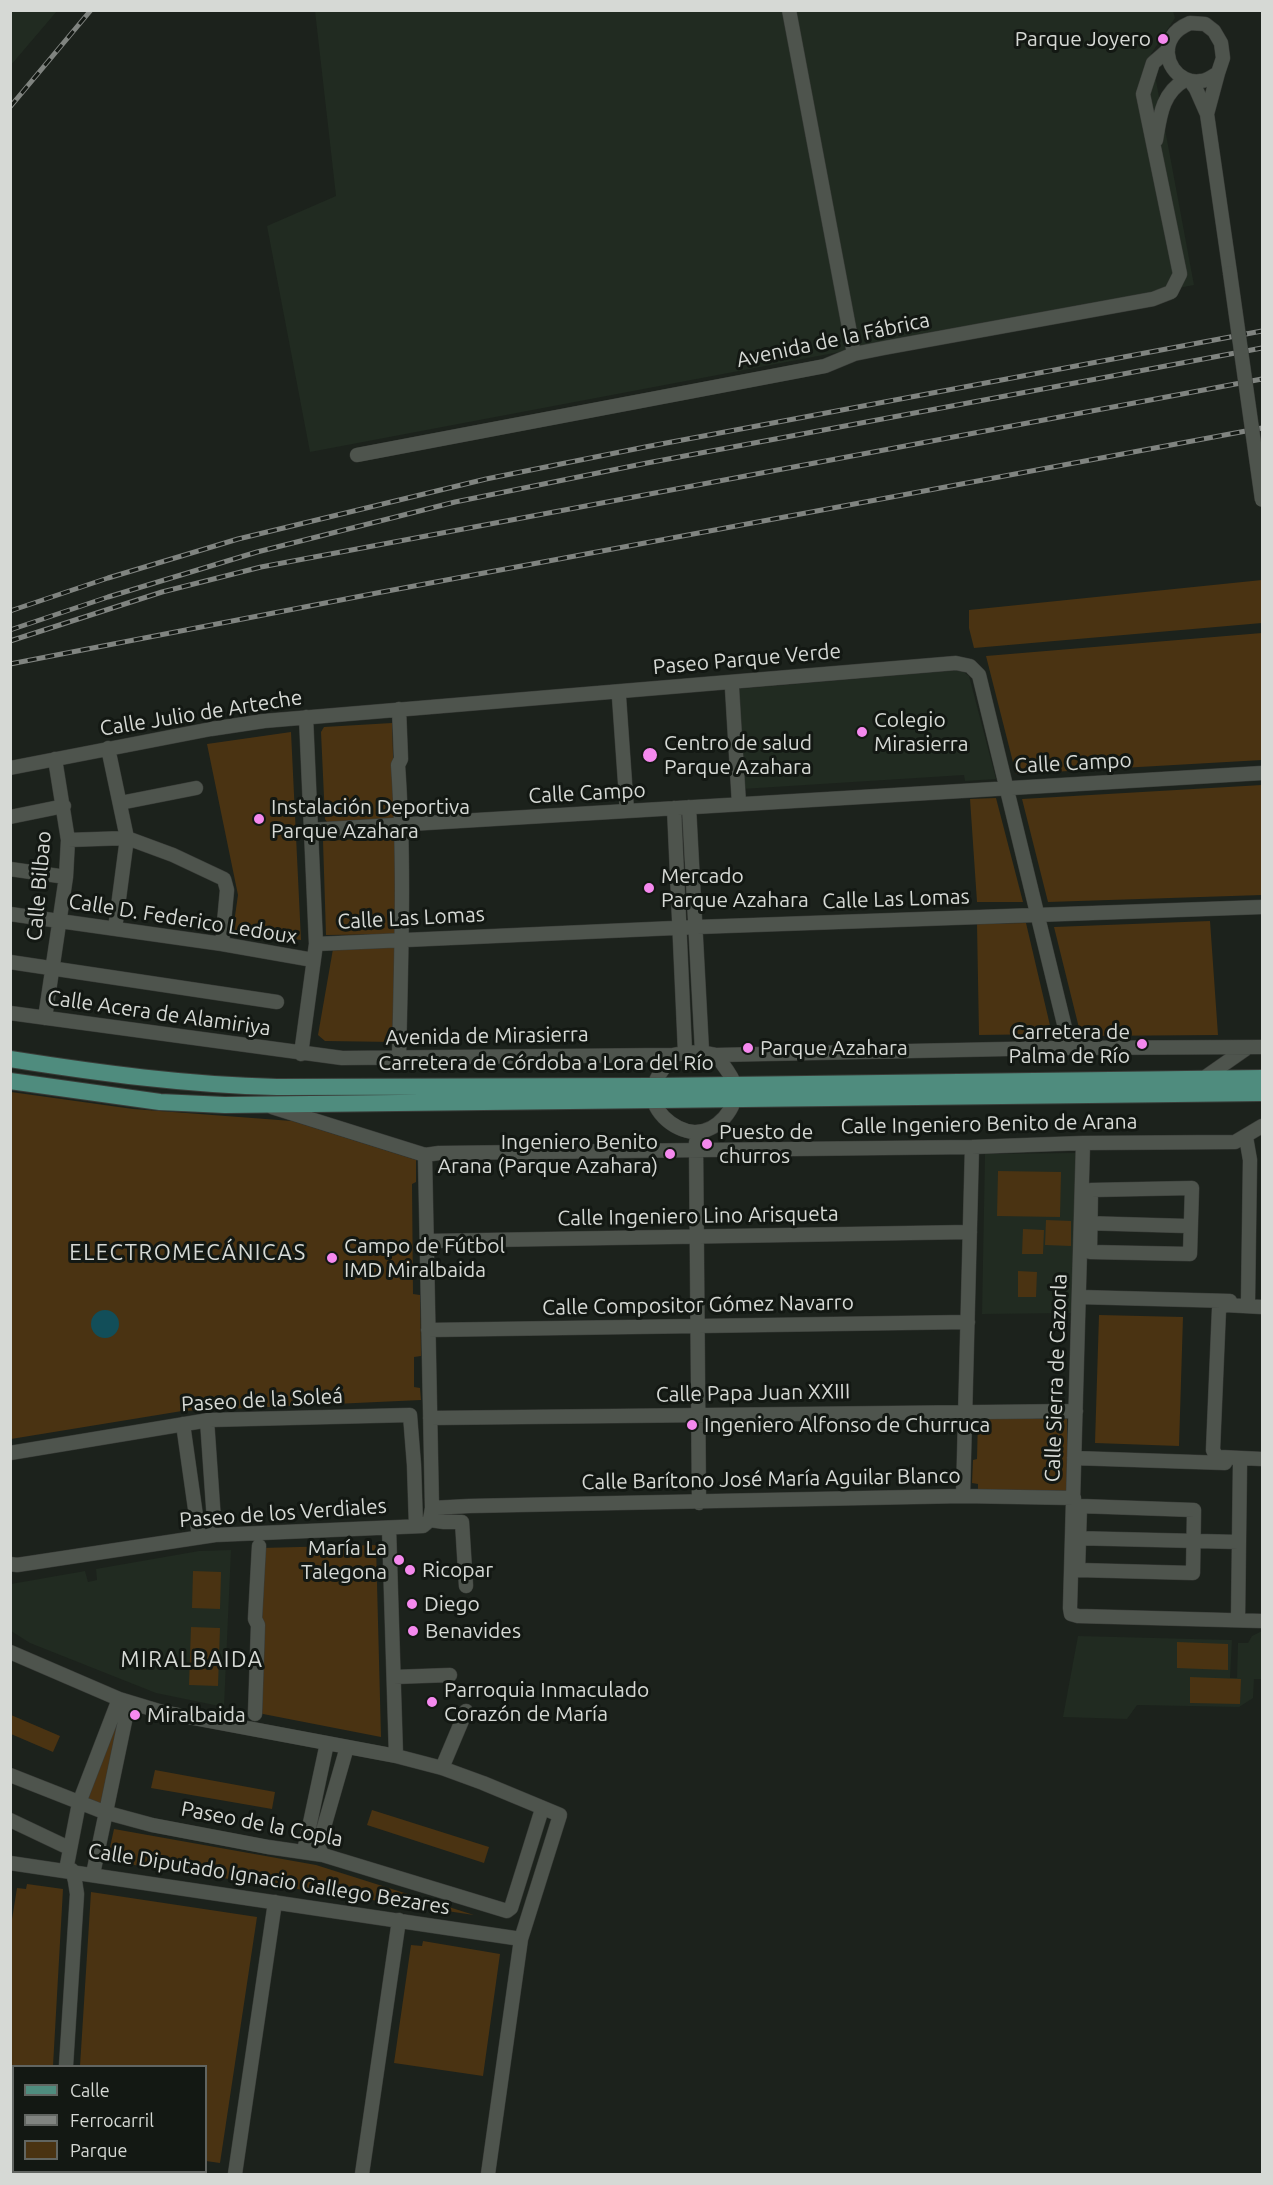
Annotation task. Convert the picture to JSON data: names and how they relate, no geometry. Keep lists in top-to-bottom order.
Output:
{
  "streets": {
    "main road": ["Carretera de Córdoba a Lora del Río"],
    "street": [
      "Avenida de la Fábrica",
      "Paseo Parque Verde",
      "Calle Julio de Arteche",
      "Calle Campo",
      "Calle Bilbao",
      "Calle Las Lomas",
      "Calle D. Federico Ledoux",
      "Calle Acera de Alamiriya",
      "Avenida de Mirasierra",
      "Calle Ingeniero Benito de Arana",
      "Calle Ingeniero Lino Arisqueta",
      "Calle Compositor Gómez Navarro",
      "Calle Sierra de Cazorla",
      "Calle Papa Juan XXIII",
      "Paseo de la Soleá",
      "Calle Barítono José María Aguilar Blanco",
      "Paseo de los Verdiales",
      "Paseo de la Copla",
      "Calle Diputado Ignacio Gallego Bezares"
    ]
  },
  "crossings": [
    ["Paseo Parque Verde", "Calle Julio de Arteche"],
    ["Paseo Parque Verde", "Calle Campo"],
    ["Calle Julio de Arteche", "Calle Bilbao"],
    ["Calle Bilbao", "Calle D. Federico Ledoux"],
    ["Calle Bilbao", "Calle Acera de Alamiriya"],
    ["Calle Acera de Alamiriya", "Avenida de Mirasierra"],
    ["Calle Ingeniero Benito de Arana", "Calle Sierra de Cazorla"],
    ["Calle Sierra de Cazorla", "Calle Papa Juan XXIII"],
    ["Calle Sierra de Cazorla", "Calle Barítono José María Aguilar Blanco"],
    ["Paseo de la Soleá", "Paseo de los Verdiales"],
    ["Calle Barítono José María Aguilar Blanco", "Paseo de los Verdiales"]
  ],
  "districts": ["ELECTROMECÁNICAS", "MIRALBAIDA"],
  "places": [
    "Parque Joyero",
    "Colegio Mirasierra",
    "Centro de salud Parque Azahara",
    "Instalación Deportiva Parque Azahara",
    "Mercado Parque Azahara",
    "Carretera de Palma de Río",
    "Parque Azahara",
    "Puesto de churros",
    "Ingeniero Benito Arana (Parque Azahara)",
    "Campo de Fútbol IMD Miralbaida",
    "Ingeniero Alfonso de Churruca",
    "María La Talegona",
    "Ricopar",
    "Diego",
    "Benavides",
    "Parroquia Inmaculado Corazón de María",
    "Miralbaida"
  ],
  "legend": ["Calle", "Ferrocarril", "Parque"]
}
